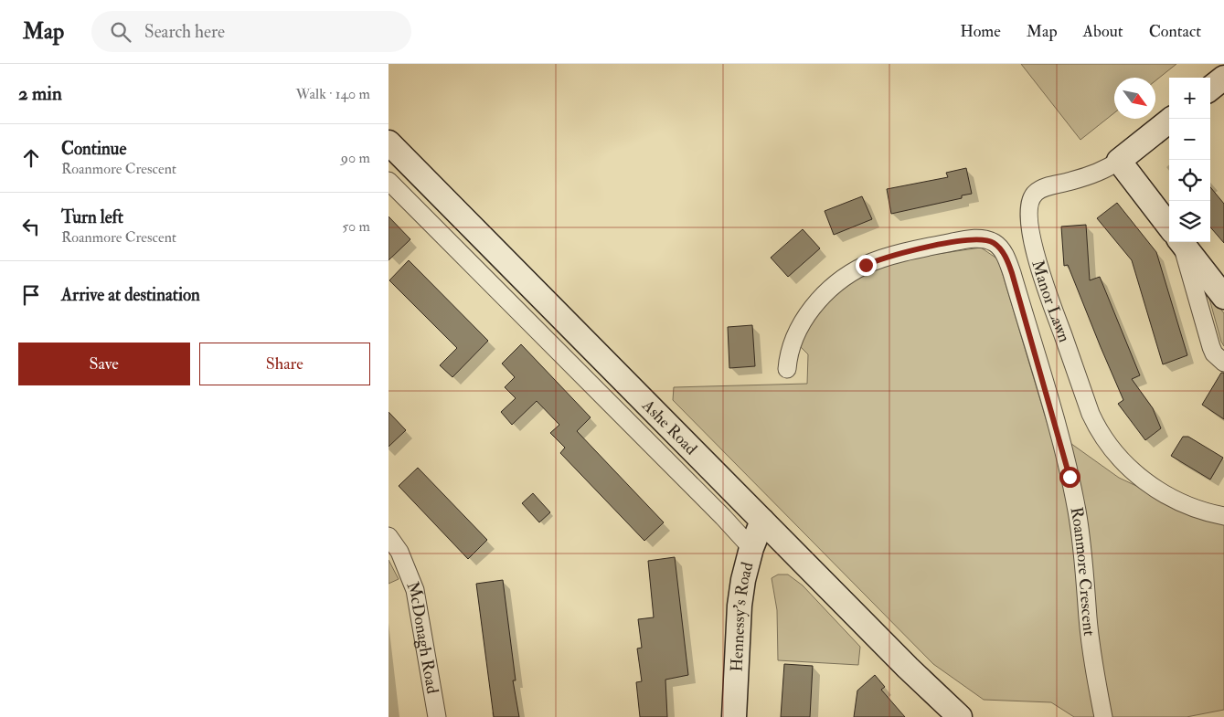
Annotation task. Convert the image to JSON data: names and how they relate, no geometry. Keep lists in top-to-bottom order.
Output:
{
  "streets": {
    "main road": ["Ashe Road", "Hennessy's Road"],
    "street": ["Manor Lawn", "Roanmore Crescent", "McDonagh Road"]
  },
  "crossings": [
    ["Ashe Road", "Hennessy's Road"]
  ],
  "north": "bottom right",
  "page": {
    "header": "Map",
    "search": "Search here",
    "nav": [
      "Home",
      "Map",
      "About",
      "Contact"
    ],
    "heading": ["2 min", "Walk · 140 m"],
    "map_buttons": ["+", "−"],
    "list": [
      ["Continue", "Roanmore Crescent", "90 m"],
      ["Turn left", "Roanmore Crescent", "50 m"],
      "Arrive at destination"
    ],
    "buttons": ["Save", "Share"]
  }
}
